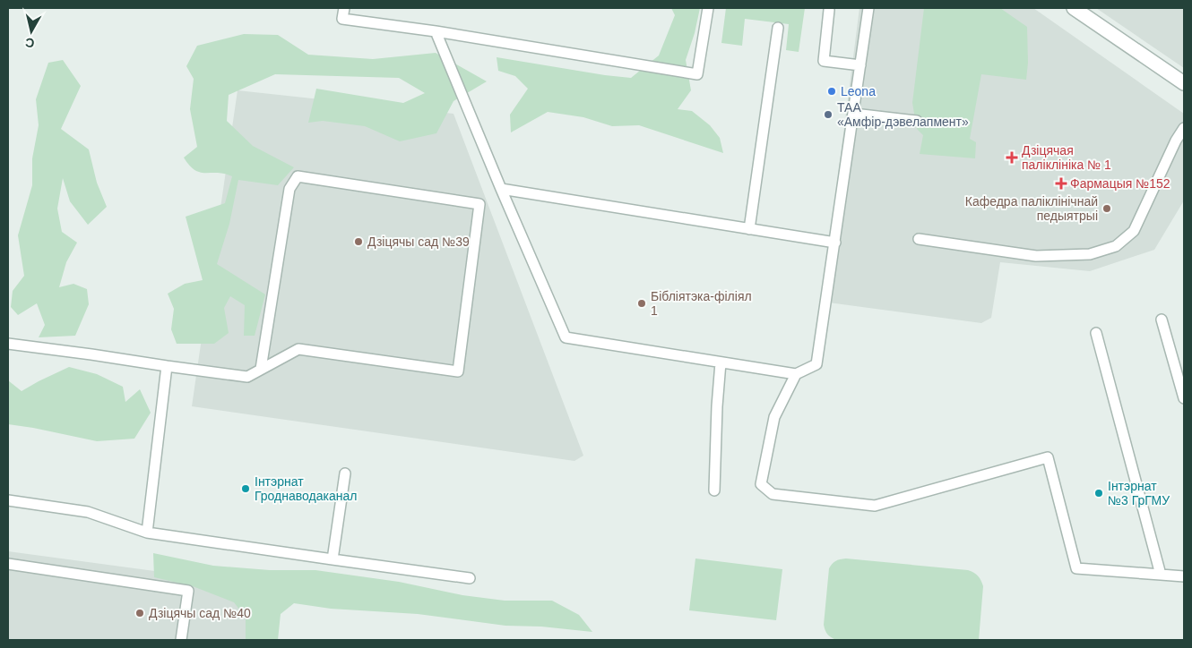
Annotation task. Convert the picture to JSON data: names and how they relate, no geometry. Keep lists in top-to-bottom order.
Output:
{
  "places": {
    "other": [
      "Leona",
      "ТАА «Амфір-дэвелапмент»",
      "Кафедра паліклінічнай педыятрыі",
      "Дзіцячы сад №39",
      "Бібліятэка-філіял 1",
      "Інтэрнат Гроднаводаканал",
      "Інтэрнат №3 ГрГМУ",
      "Дзіцячы сад №40"
    ],
    "health": ["Дзіцячая паліклініка № 1", "Фармацыя №152"]
  },
  "north": "bottom"
}
